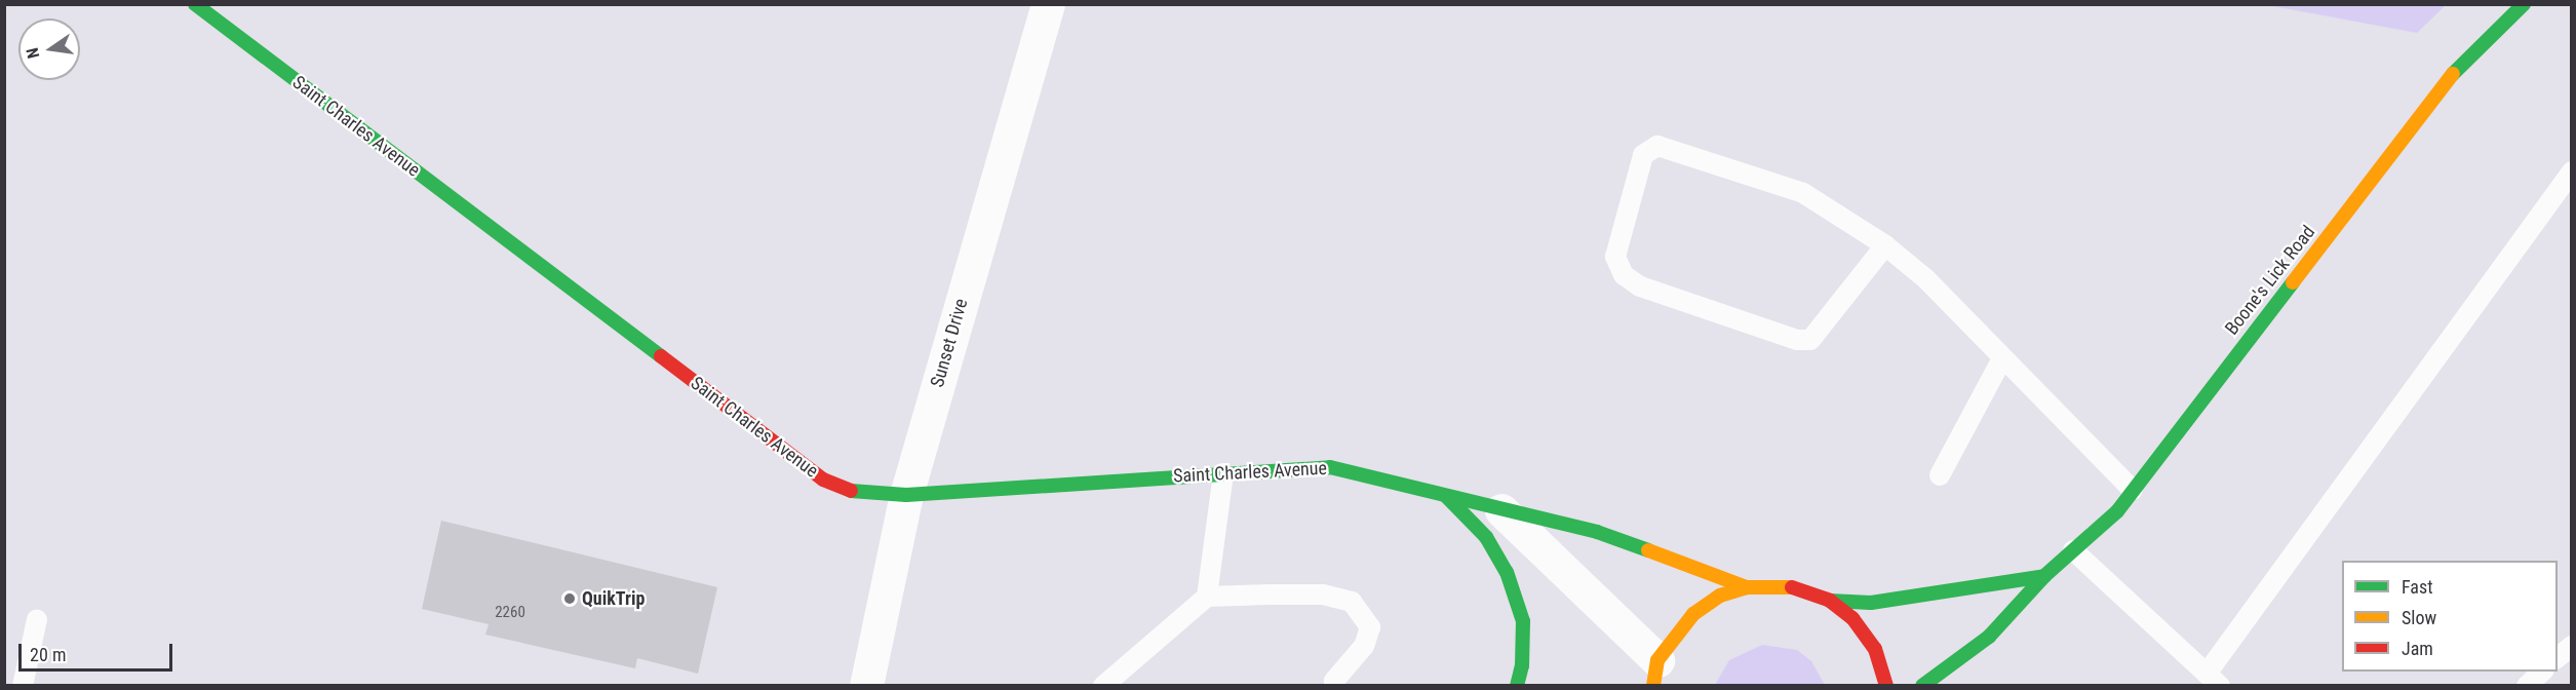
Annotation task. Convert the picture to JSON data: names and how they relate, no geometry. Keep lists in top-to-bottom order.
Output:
{
  "streets": {
    "street": ["Saint Charles Avenue", "Boone's Lick Road", "Sunset Drive"]
  },
  "crossings": [
    ["Saint Charles Avenue", "Sunset Drive"]
  ],
  "places": ["QuikTrip"],
  "house_numbers": ["2260"],
  "legend": ["Fast", "Slow", "Jam"],
  "scale_bar": "20 m",
  "north": "left"
}
